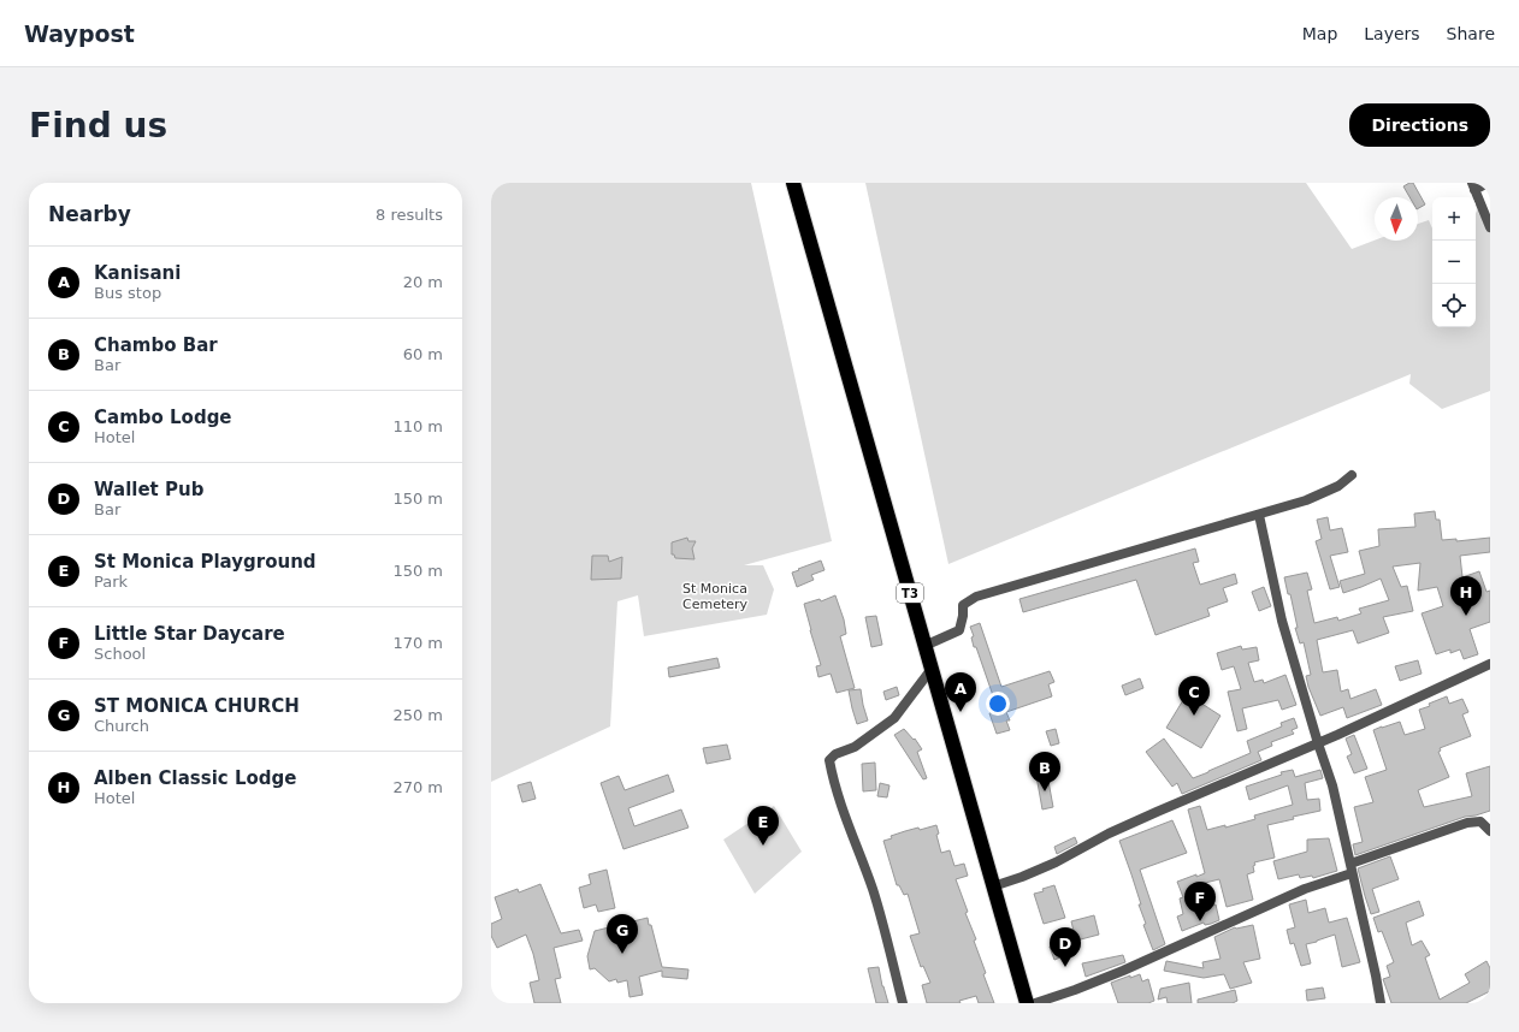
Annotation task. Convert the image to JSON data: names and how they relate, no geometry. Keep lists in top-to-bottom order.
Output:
{
  "streets": {
    "highway": ["T3"]
  },
  "parks": ["St Monica Cemetery"],
  "north": "bottom",
  "page": {
    "header": "Waypost",
    "nav": ["Map", "Layers", "Share"],
    "buttons": "Directions",
    "title": "Find us",
    "heading": ["Nearby", "8 results"],
    "map_buttons": ["+", "−"],
    "list": [
      {
        "mark": "A",
        "name": "Kanisani",
        "note": "Bus stop",
        "value": "20 m"
      },
      {
        "mark": "B",
        "name": "Chambo Bar",
        "note": "Bar",
        "value": "60 m"
      },
      {
        "mark": "C",
        "name": "Cambo Lodge",
        "note": "Hotel",
        "value": "110 m"
      },
      {
        "mark": "D",
        "name": "Wallet Pub",
        "note": "Bar",
        "value": "150 m"
      },
      {
        "mark": "E",
        "name": "St Monica Playground",
        "note": "Park",
        "value": "150 m"
      },
      {
        "mark": "F",
        "name": "Little Star Daycare",
        "note": "School",
        "value": "170 m"
      },
      {
        "mark": "G",
        "name": "ST MONICA CHURCH",
        "note": "Church",
        "value": "250 m"
      },
      {
        "mark": "H",
        "name": "Alben Classic Lodge",
        "note": "Hotel",
        "value": "270 m"
      }
    ],
    "pins": [
      "H",
      "A",
      "C",
      "B",
      "E",
      "F",
      "G",
      "D"
    ]
  }
}
